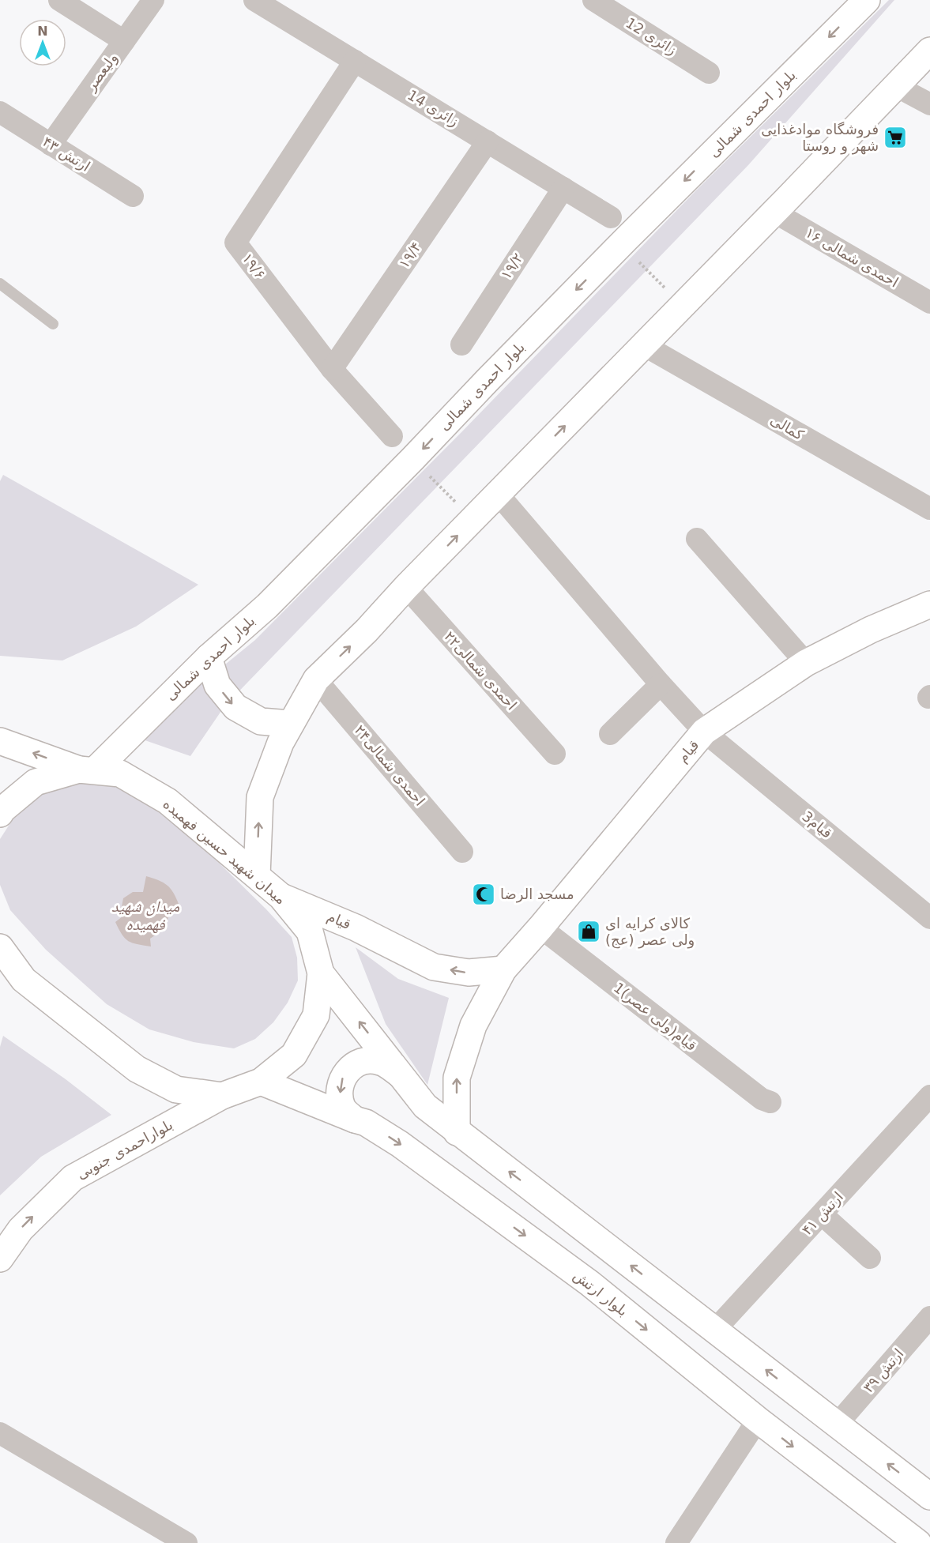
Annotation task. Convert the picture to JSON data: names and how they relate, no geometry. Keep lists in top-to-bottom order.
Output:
{
  "streets": {
    "main road": [
      "بلوار احمدی شمالی",
      "قیام",
      "میدان شهید حسین فهمیده",
      "بلواراحمدی جنوبی",
      "بلوار ارتش"
    ],
    "street": [
      "12 زائری",
      "ولیعصر",
      "14 زائری",
      "ارتش ۴۳",
      "۱۹/۴",
      "احمدی شمالی ۱۶",
      "۱۹/۶",
      "۱۹/۲",
      "کمالی",
      "احمدی شمالی۲۲",
      "احمدی شمالی۲۴",
      "قیام3",
      "قیام(ولی عصر)1",
      "ارتش ۴۱",
      "ارتش ۳۹"
    ]
  },
  "crossings": [
    ["ولیعصر", "ارتش ۴۳"],
    ["14 زائری", "۱۹/۴"],
    ["14 زائری", "۱۹/۶"],
    ["14 زائری", "۱۹/۲"],
    ["بلوار احمدی شمالی", "میدان شهید حسین فهمیده"],
    ["۱۹/۴", "۱۹/۶"],
    ["قیام", "قیام3"],
    ["قیام", "میدان شهید حسین فهمیده"],
    ["قیام", "قیام(ولی عصر)1"],
    ["میدان شهید حسین فهمیده", "بلواراحمدی جنوبی"],
    ["میدان شهید حسین فهمیده", "بلوار ارتش"]
  ],
  "one_way": ["بلواراحمدی جنوبی"],
  "water": ["میدان شهید فهمیده"],
  "places": {
    "supermarket": ["فروشگاه موادغذایی شهر و روستا"],
    "mosque": ["مسجد الرضا"],
    "shop": ["کالای کرایه ای ولی عصر (عج)"]
  },
  "north": "top"
}
